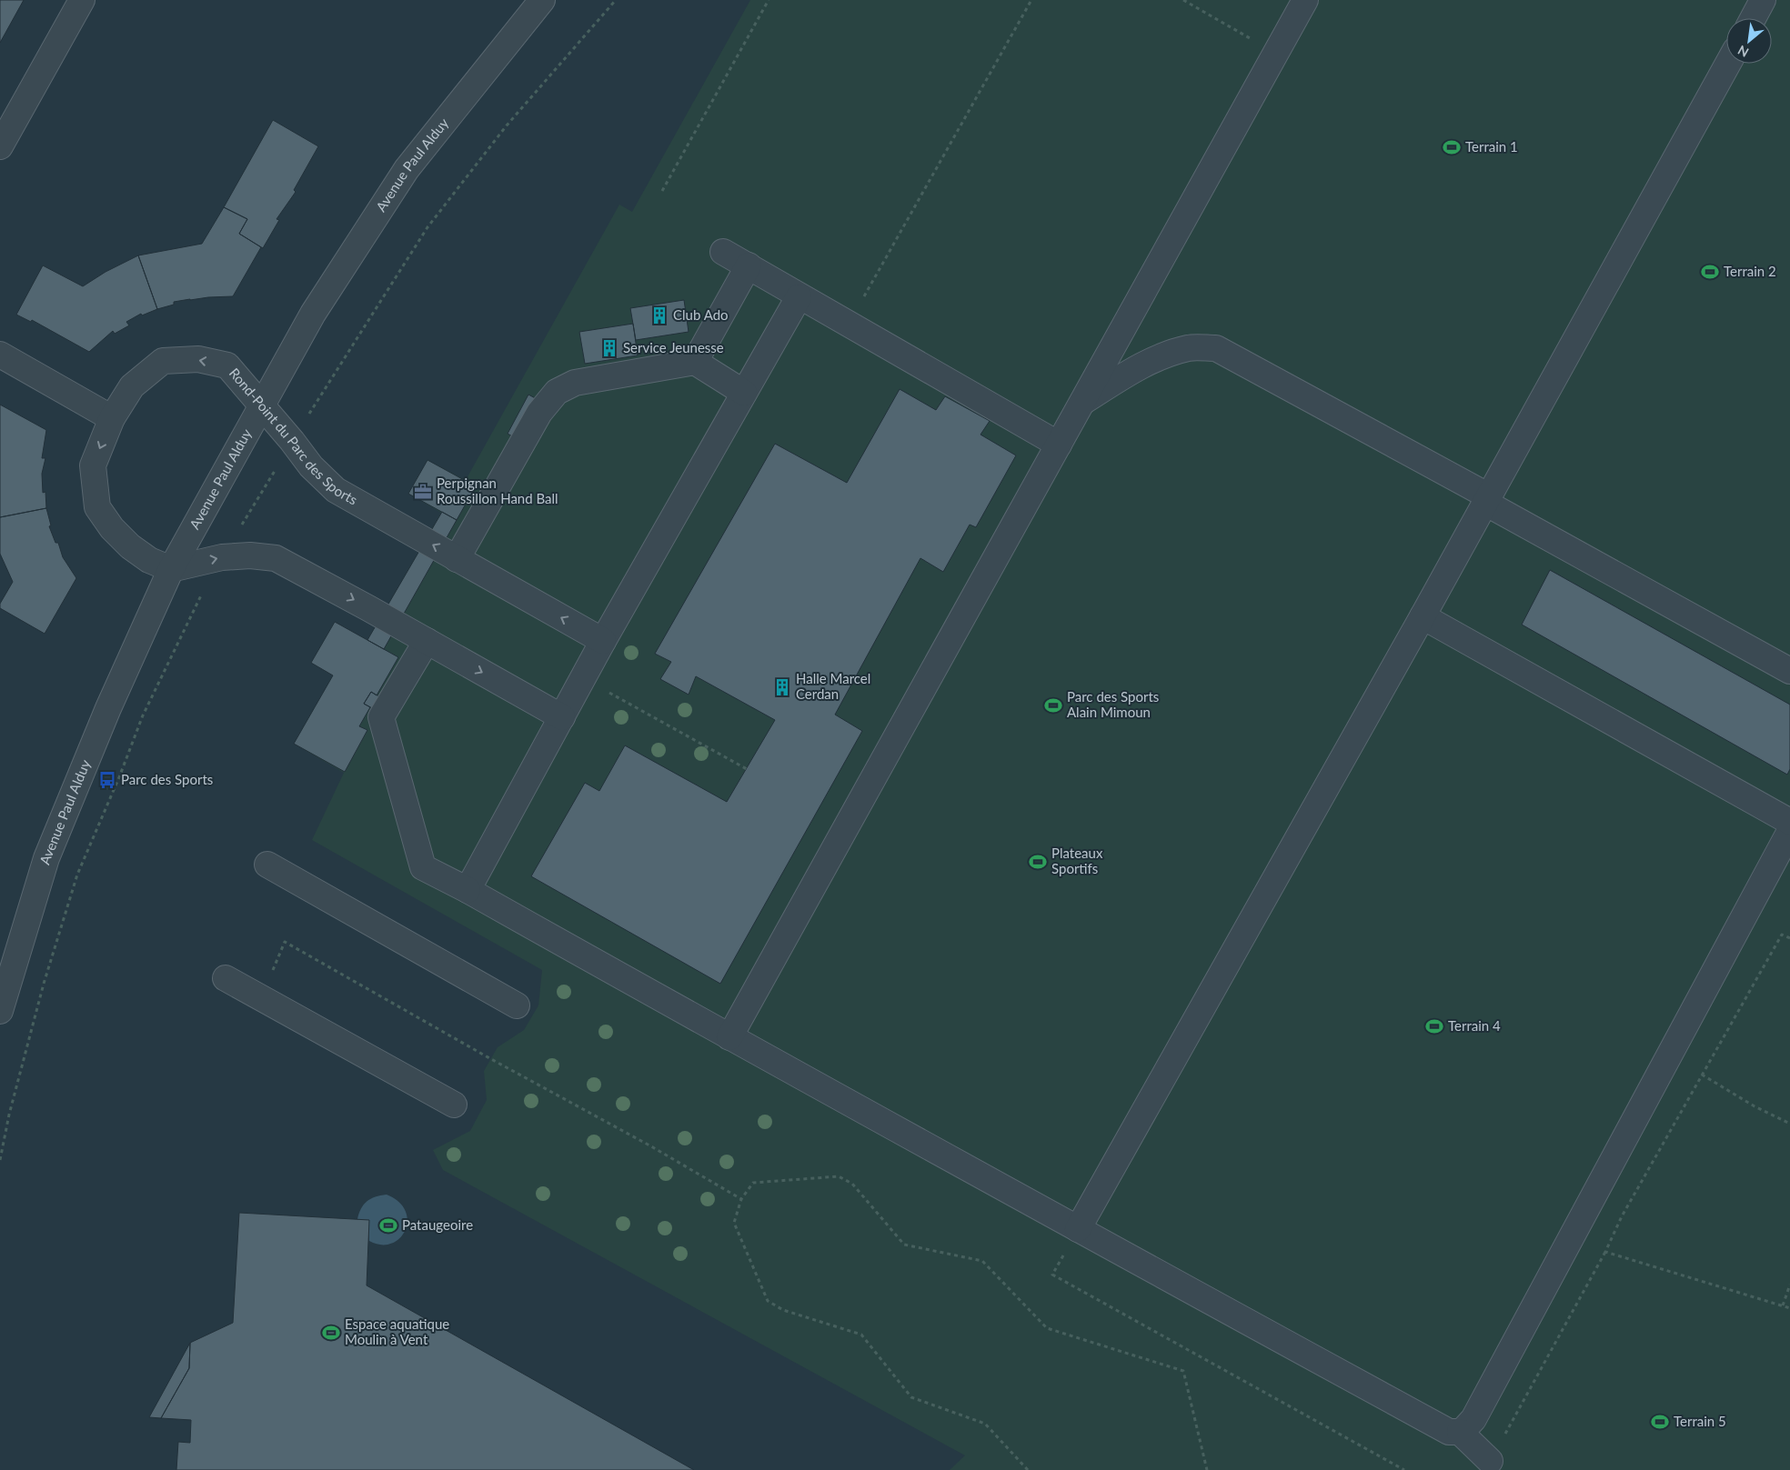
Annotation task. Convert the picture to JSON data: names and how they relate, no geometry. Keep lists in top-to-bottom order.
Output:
{
  "streets": {
    "street": ["Avenue Paul Alduy", "Rond-Point du Parc des Sports"]
  },
  "crossings": [
    ["Avenue Paul Alduy", "Rond-Point du Parc des Sports"]
  ],
  "places": {
    "sports": [
      "Terrain 1",
      "Terrain 2",
      "Parc des Sports Alain Mimoun",
      "Plateaux Sportifs",
      "Terrain 4",
      "Pataugeoire",
      "Espace aquatique Moulin à Vent",
      "Terrain 5"
    ],
    "building": ["Club Ado", "Service Jeunesse", "Halle Marcel Cerdan"],
    "office": ["Perpignan Roussillon Hand Ball"],
    "bus stop": ["Parc des Sports"]
  },
  "north": "bottom left"
}
